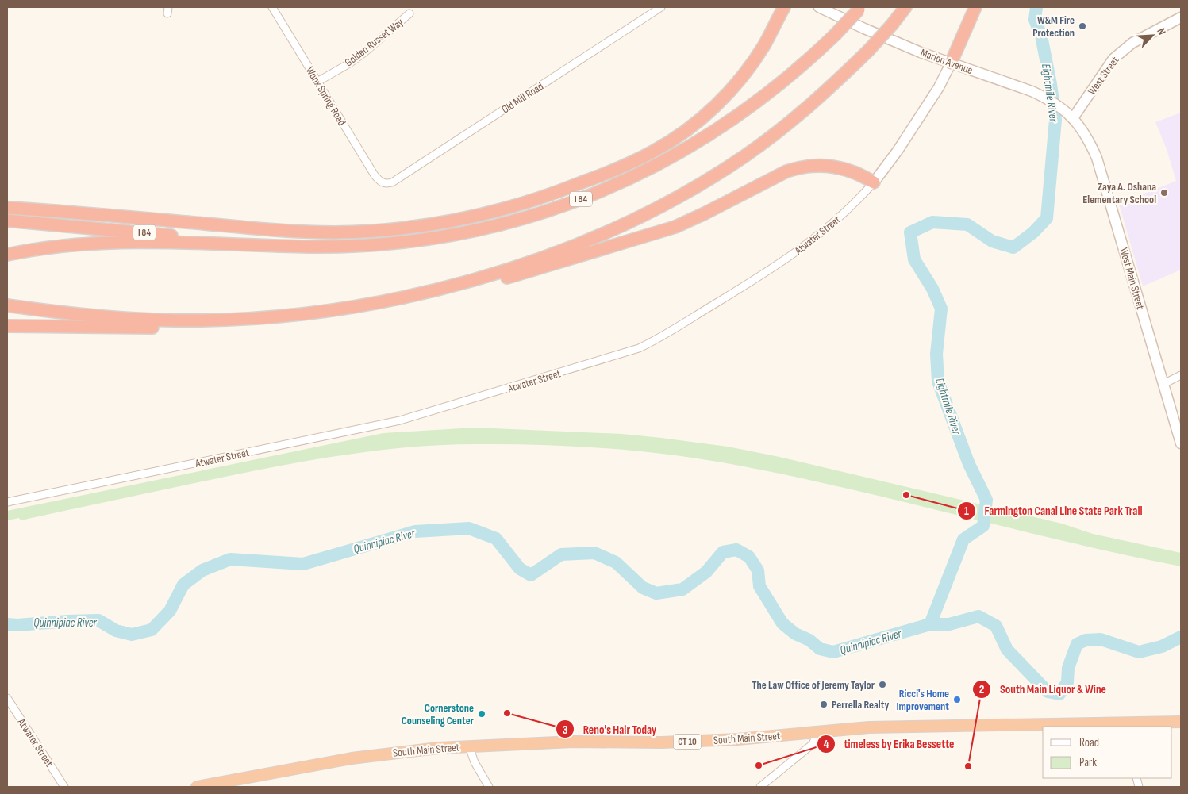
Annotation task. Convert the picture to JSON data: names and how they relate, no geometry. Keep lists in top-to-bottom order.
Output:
{
  "streets": {
    "highway": ["I 84", "South Main Street", "CT 10"],
    "main road": [
      "Marion Avenue",
      "West Street",
      "Atwater Street",
      "West Main Street"
    ],
    "street": ["Golden Russet Way", "Wonx Spring Road", "Old Mill Road"]
  },
  "crossings": [
    ["Golden Russet Way", "Wonx Spring Road"],
    ["Marion Avenue", "West Street"],
    ["Marion Avenue", "Atwater Street"],
    ["Marion Avenue", "West Main Street"],
    ["West Street", "West Main Street"],
    ["Wonx Spring Road", "Old Mill Road"]
  ],
  "water": ["Eightmile River", "Quinnipiac River"],
  "places": [
    "W&M Fire Protection",
    "Zaya A. Oshana Elementary School",
    "Farmington Canal Line State Park Trail",
    "The Law Office of Jeremy Taylor",
    "Ricci's Home Improvement",
    "Perrella Realty",
    "Reno's Hair Today",
    "Cornerstone Counseling Center",
    "timeless by Erika Bessette",
    "South Main Liquor & Wine"
  ],
  "legend": ["Road", "Park"],
  "north": "top right"
}
